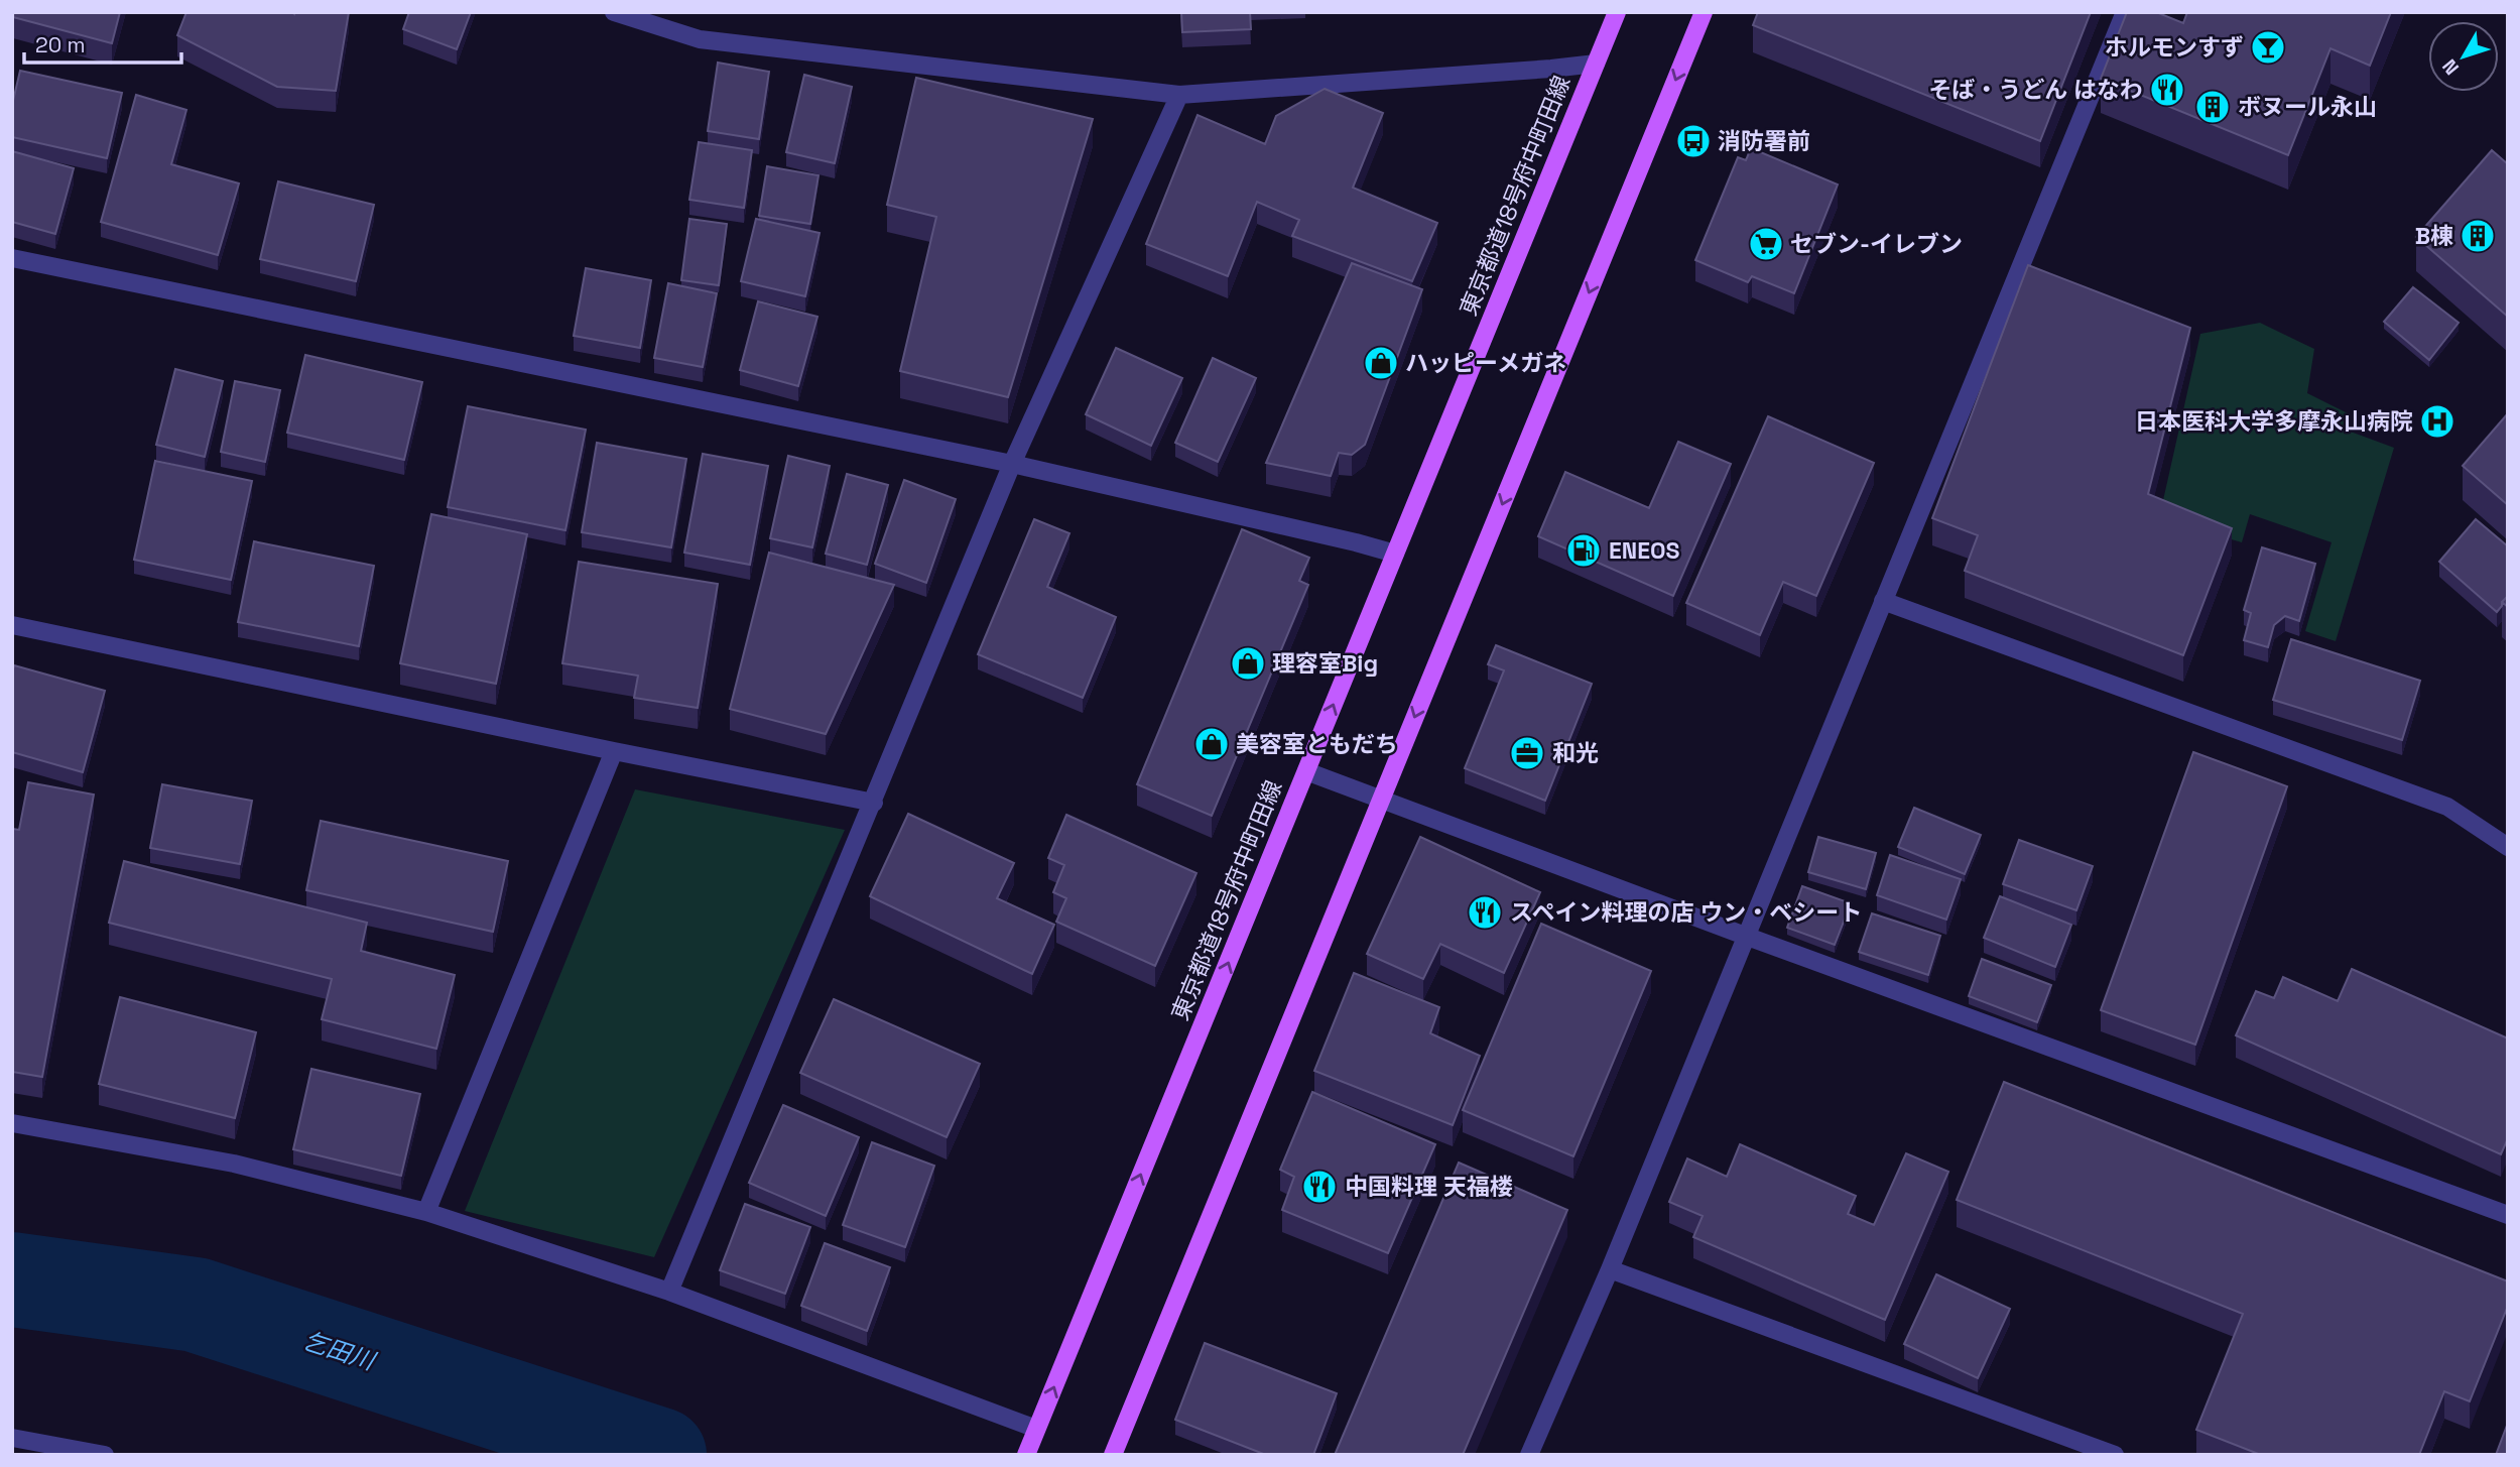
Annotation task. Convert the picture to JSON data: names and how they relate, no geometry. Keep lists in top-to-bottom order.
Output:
{
  "streets": {
    "main road": ["東京都道18号府中町田線"]
  },
  "water": ["乞田川"],
  "places": {
    "bar": ["ホルモンすず"],
    "restaurant": ["そば・うどん はなわ", "スペイン料理の店 ウン・ベシート", "中国料理 天福楼"],
    "building": ["ボヌール永山", "B棟"],
    "bus stop": ["消防署前"],
    "supermarket": ["セブン-イレブン"],
    "shop": ["ハッピーメガネ", "理容室Big", "美容室ともだち"],
    "hospital": ["日本医科大学多摩永山病院"],
    "fuel station": ["ENEOS"],
    "office": ["和光"]
  },
  "scale_bar": "20 m",
  "north": "bottom left"
}
